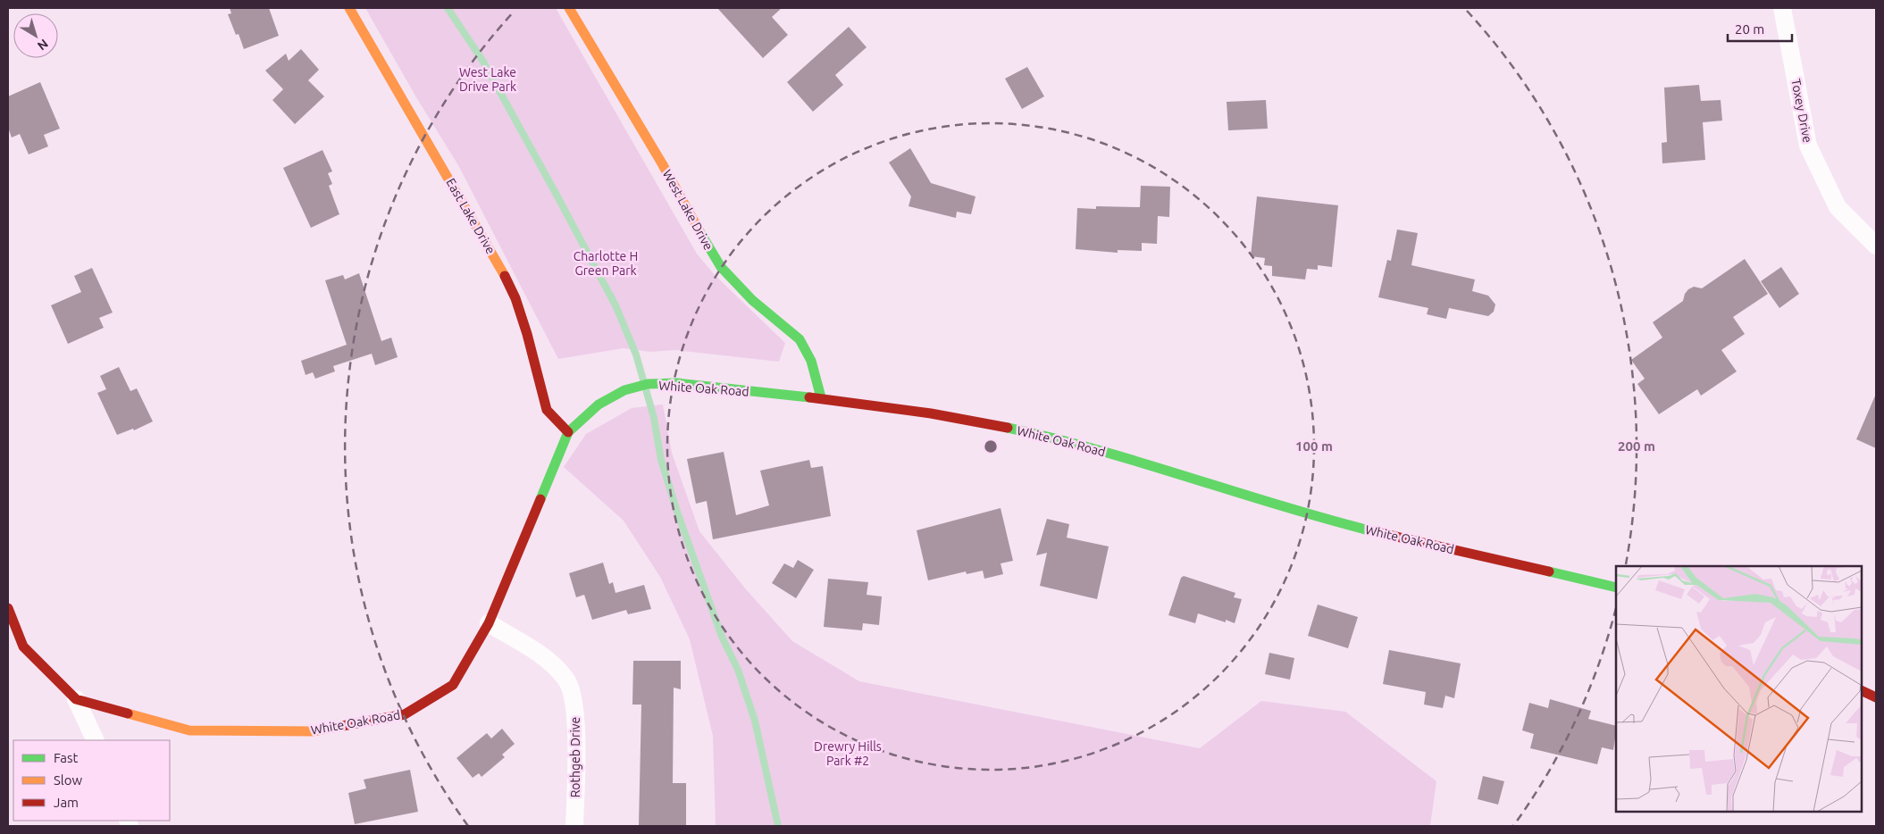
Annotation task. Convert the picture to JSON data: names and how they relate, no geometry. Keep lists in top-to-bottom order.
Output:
{
  "streets": {
    "street": [
      "Toxey Drive",
      "West Lake Drive",
      "East Lake Drive",
      "White Oak Road",
      "Rothgeb Drive"
    ]
  },
  "crossings": [
    ["West Lake Drive", "White Oak Road"],
    ["East Lake Drive", "White Oak Road"],
    ["White Oak Road", "Rothgeb Drive"]
  ],
  "parks": ["West Lake Drive Park", "Charlotte H Green Park", "Drewry Hills Park #2"],
  "legend": ["Fast", "Slow", "Jam"],
  "scale_bar": "20 m",
  "north": "bottom right",
  "rings": ["100 m", "200 m"]
}
